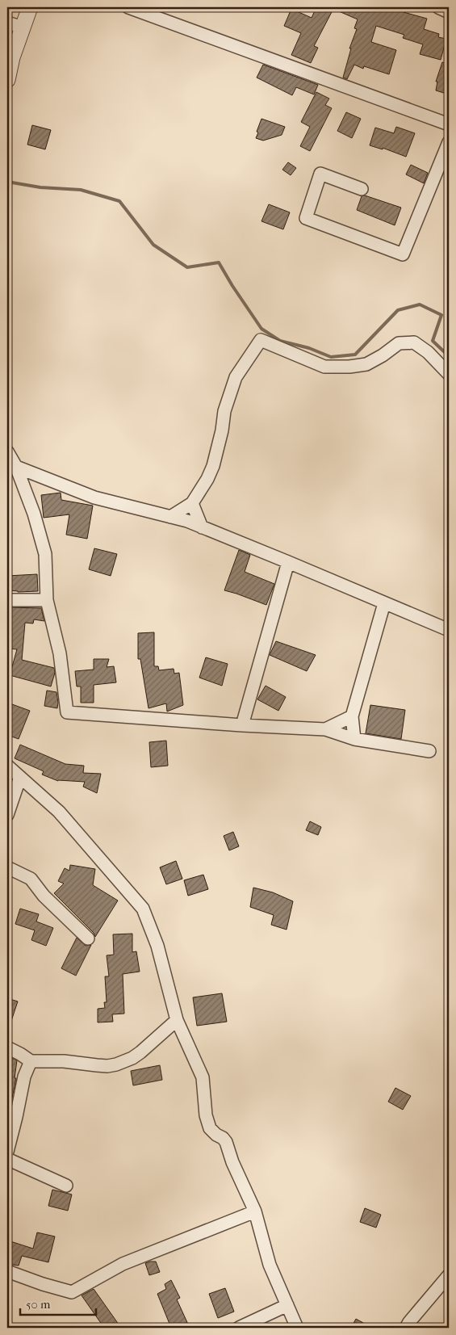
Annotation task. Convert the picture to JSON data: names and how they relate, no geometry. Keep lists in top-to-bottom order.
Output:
{
  "scale_bar": "50 m"
}
